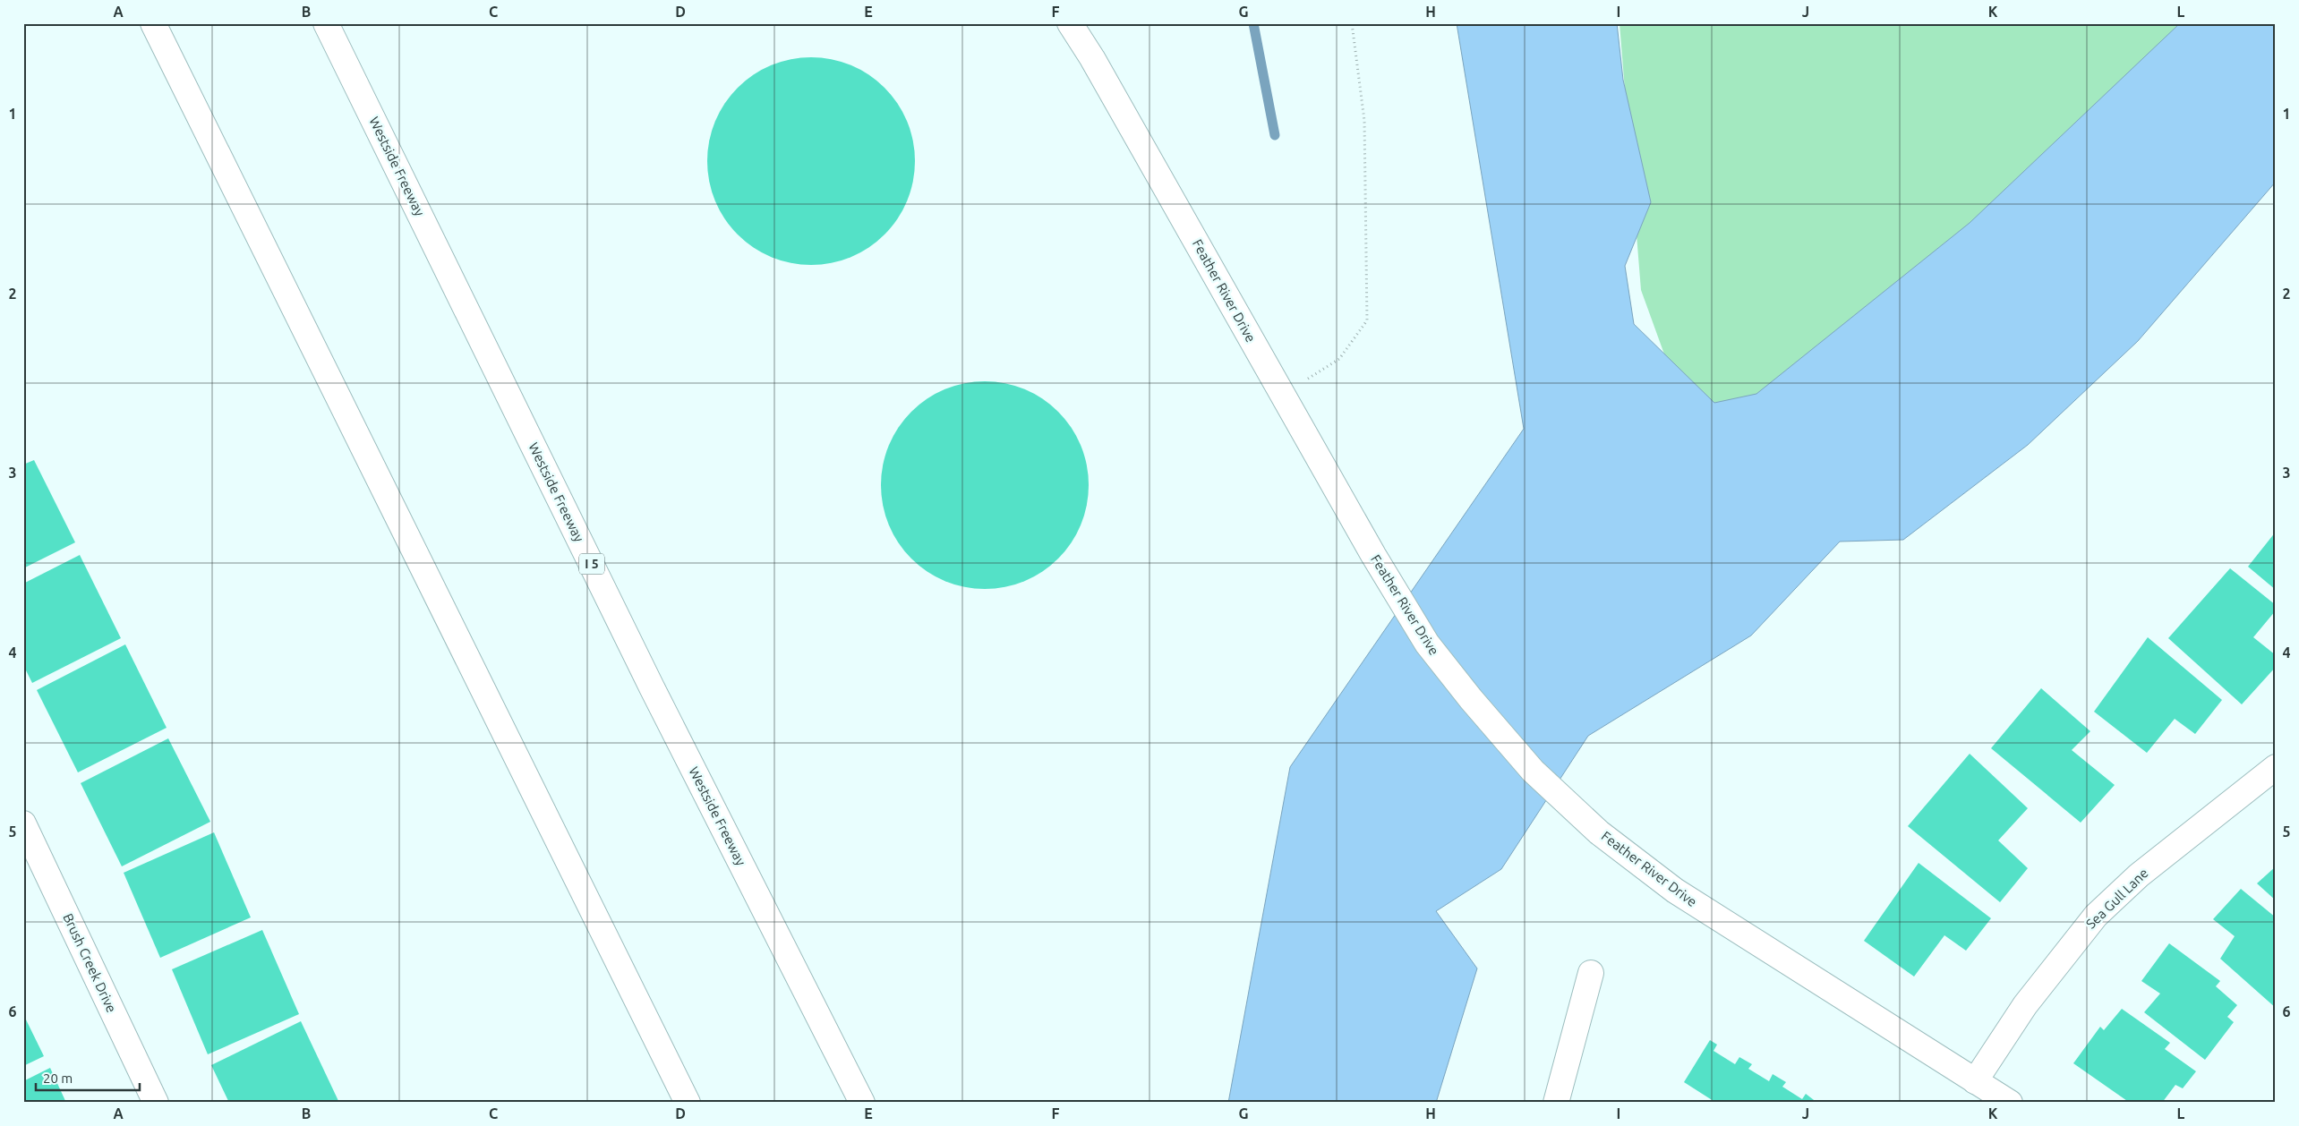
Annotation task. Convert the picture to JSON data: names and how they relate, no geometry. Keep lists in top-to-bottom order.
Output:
{
  "streets": {
    "main road": [
      "Westside Freeway",
      "Feather River Drive",
      "I 5",
      "Sea Gull Lane",
      "Brush Creek Drive"
    ]
  },
  "crossings": [
    ["Feather River Drive", "Sea Gull Lane"]
  ],
  "scale_bar": "20 m",
  "grid": {
    "columns": [
      "A",
      "B",
      "C",
      "D",
      "E",
      "F",
      "G",
      "H",
      "I",
      "J",
      "K",
      "L"
    ],
    "rows": [
      "1",
      "2",
      "3",
      "4",
      "5",
      "6"
    ]
  }
}
